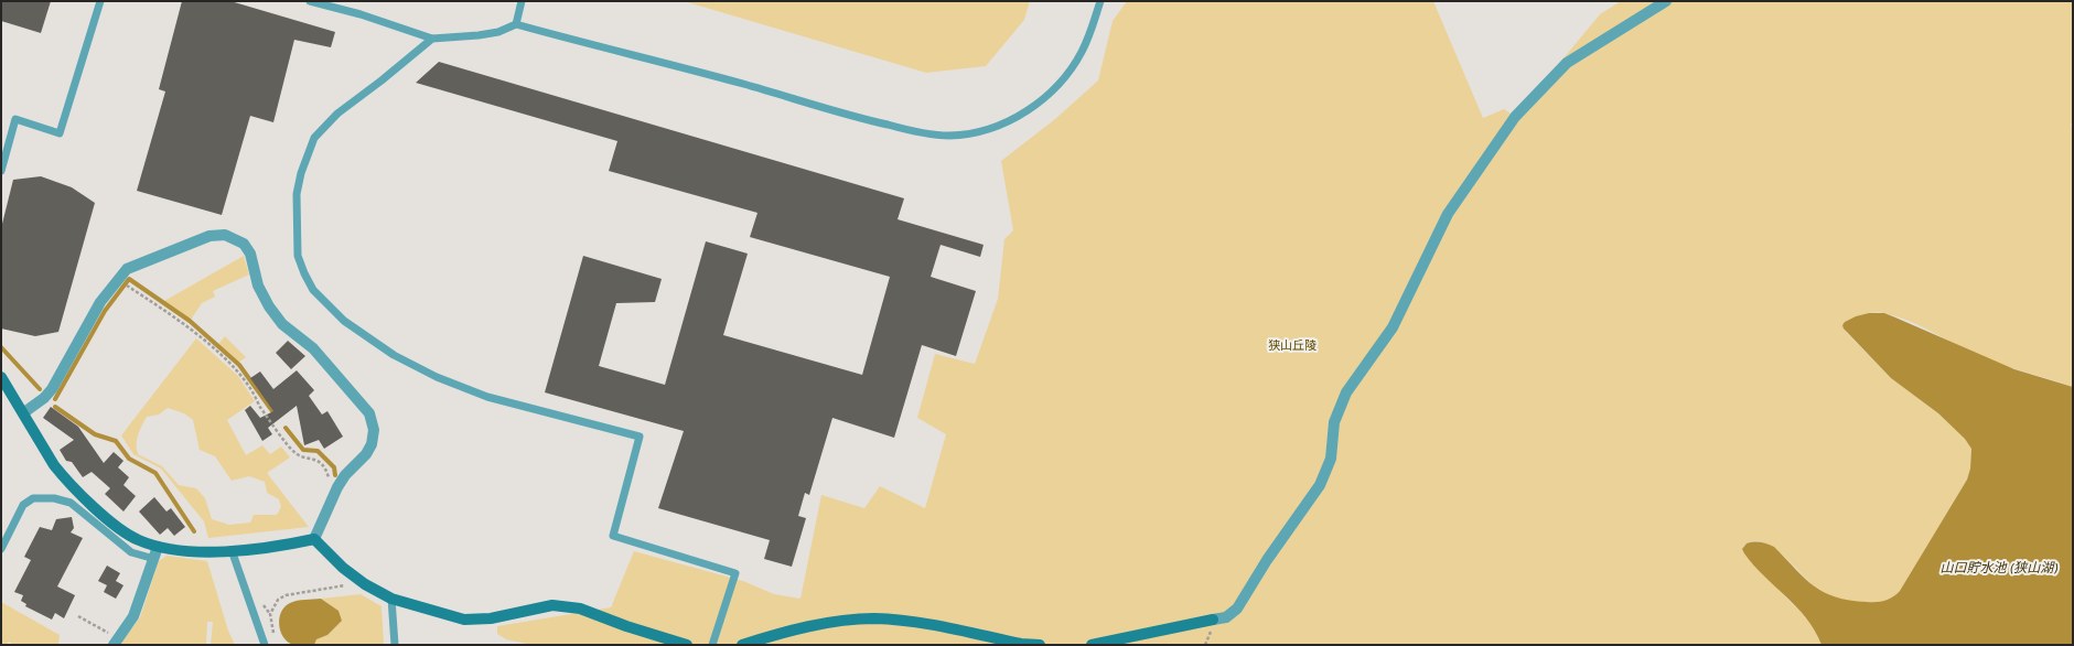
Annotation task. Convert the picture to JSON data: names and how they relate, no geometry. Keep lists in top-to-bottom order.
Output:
{
  "water": ["山口貯水池 (狭山湖)"],
  "parks": ["狭山丘陵"]
}
